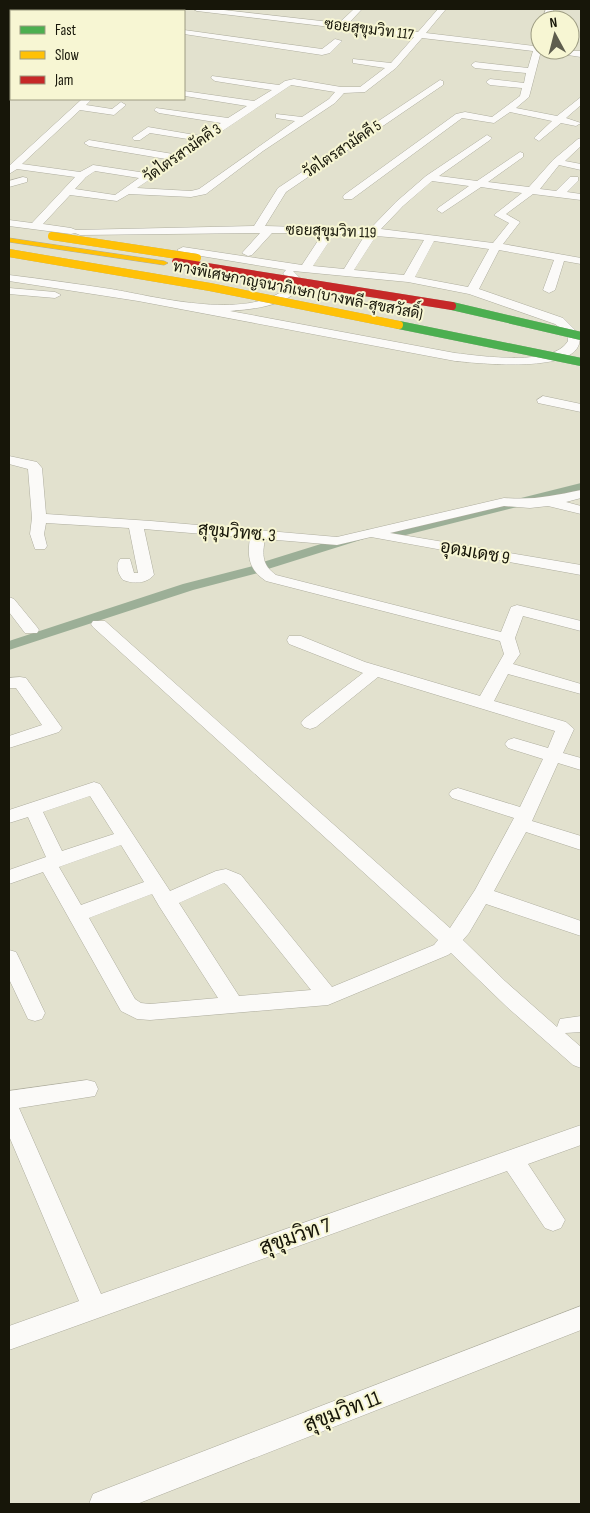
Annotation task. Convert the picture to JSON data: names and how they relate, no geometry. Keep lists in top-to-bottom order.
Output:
{
  "streets": {
    "highway": ["ทางพิเศษกาญจนาภิเษก (บางพลี-สุขสวัสดิ์)"],
    "street": [
      "ซอยสุขุมวิท 117",
      "วัดไตรสามัคคี 5",
      "วัดไตรสามัคคี 3",
      "ซอยสุขุมวิท 119",
      "สุขุมวิทซ. 3",
      "อุดมเดช 9",
      "สุขุมวิท 7",
      "สุขุมวิท 11"
    ]
  },
  "crossings": [
    ["วัดไตรสามัคคี 5", "ซอยสุขุมวิท 119"],
    ["สุขุมวิทซ. 3", "อุดมเดช 9"]
  ],
  "legend": ["Fast", "Slow", "Jam"],
  "north": "top"
}
